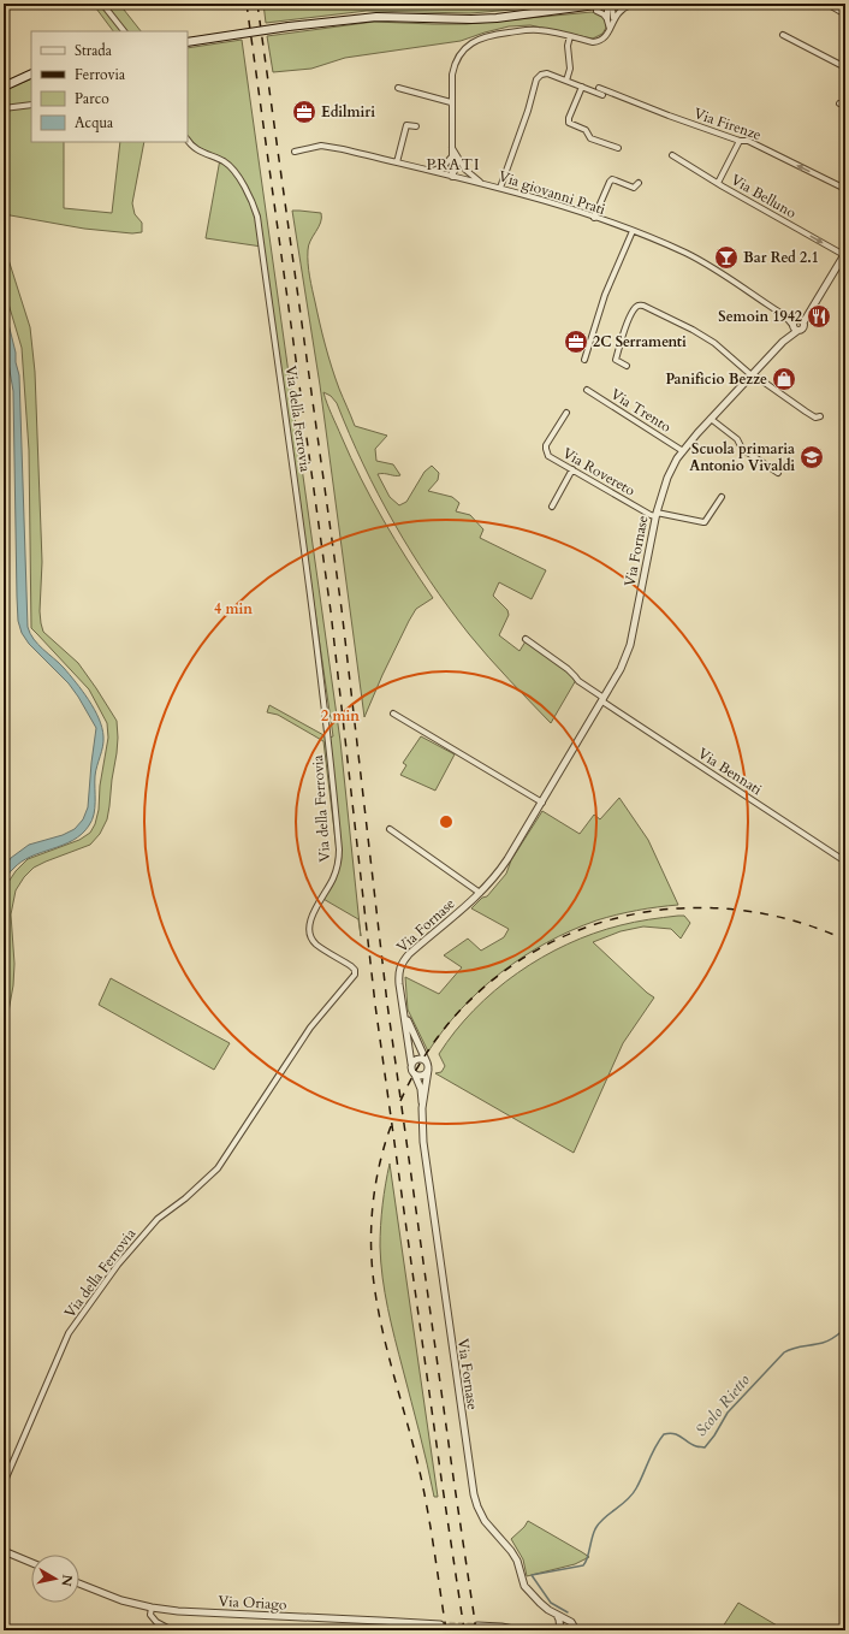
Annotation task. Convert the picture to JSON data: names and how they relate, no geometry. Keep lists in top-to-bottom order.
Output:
{
  "streets": {
    "street": [
      "Via Firenze",
      "Via giovanni Prati",
      "Via Belluno",
      "Via Trento",
      "Via della Ferrovia",
      "Via Rovereto",
      "Via Fornase",
      "Via Bennati",
      "Via Oriago"
    ]
  },
  "crossings": [
    ["Via Belluno", "Via Fornase"],
    ["Via Trento", "Via Fornase"],
    ["Via Rovereto", "Via Fornase"],
    ["Via Fornase", "Via Bennati"]
  ],
  "one_way": ["Via Firenze", "Via Belluno"],
  "districts": ["PRATI"],
  "water": ["Scolo Rietto"],
  "places": {
    "office": ["Edilmiri", "2C Serramenti"],
    "bar": ["Bar Red 2.1"],
    "restaurant": ["Semoin 1942"],
    "shop": ["Panificio Bezze"],
    "school or university": ["Scuola primaria Antonio Vivaldi"]
  },
  "legend": [
    "Strada",
    "Ferrovia",
    "Parco",
    "Acqua"
  ],
  "north": "right",
  "rings": ["4 min", "2 min"]
}
